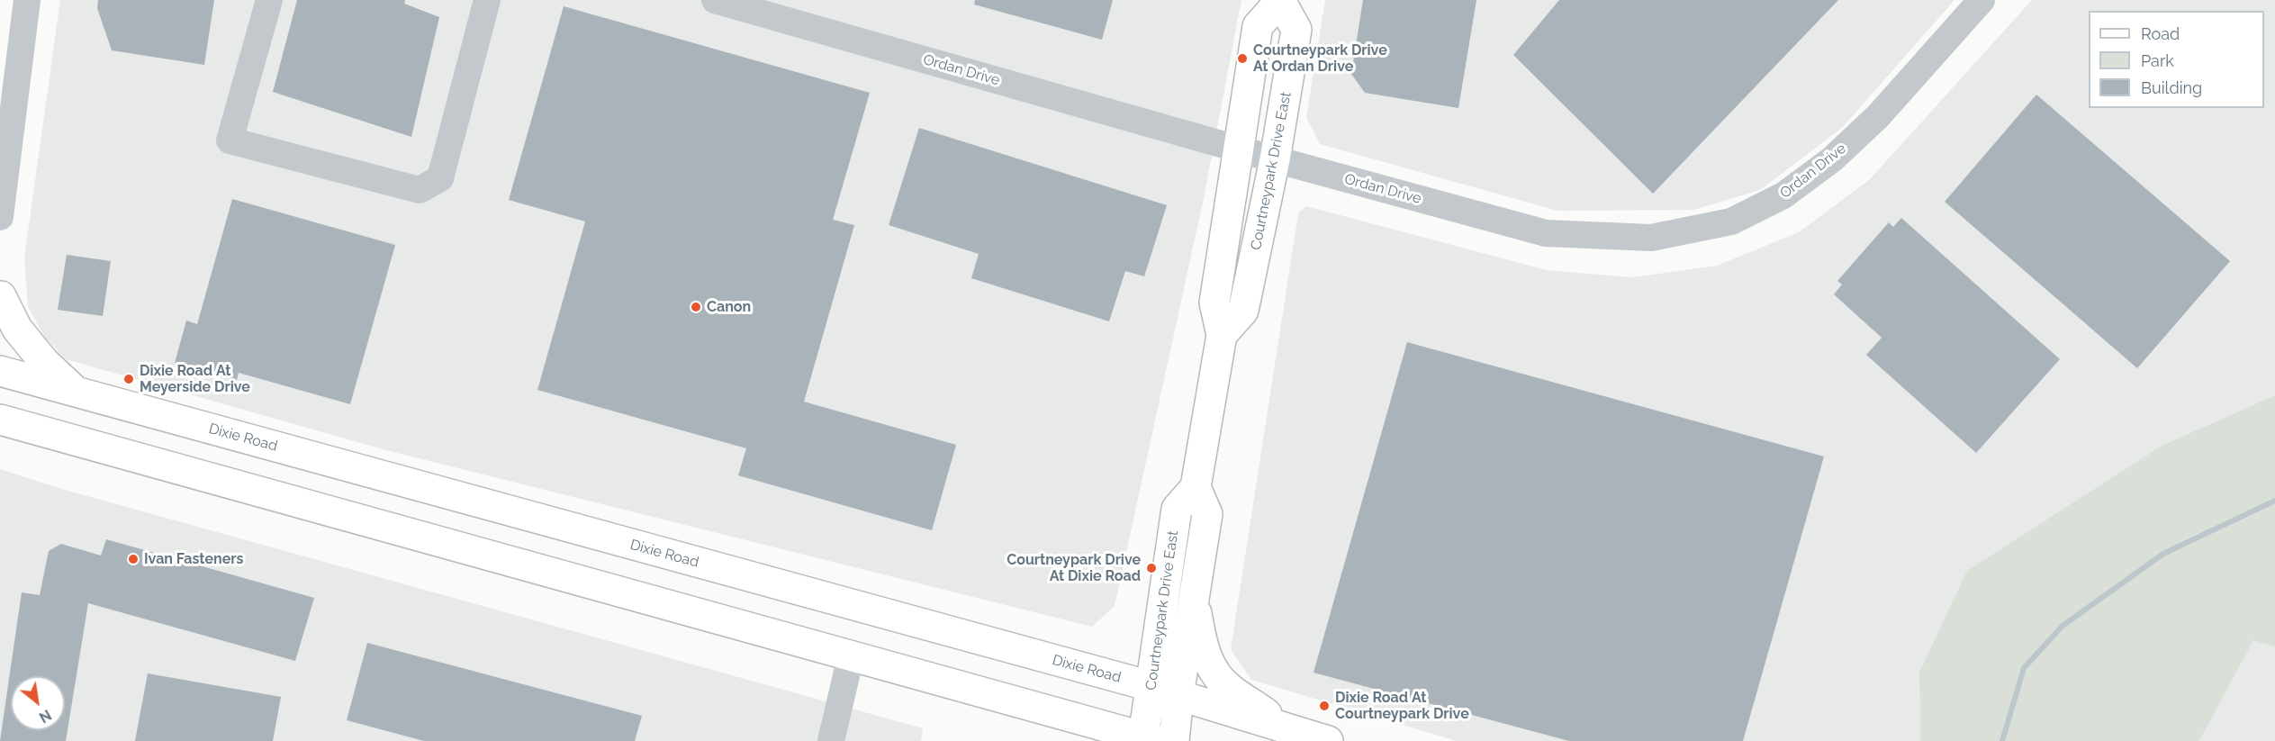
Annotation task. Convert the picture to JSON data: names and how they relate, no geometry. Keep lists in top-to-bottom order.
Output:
{
  "streets": {
    "main road": ["Courtneypark Drive East", "Dixie Road"],
    "street": ["Ordan Drive"]
  },
  "crossings": [
    ["Ordan Drive", "Courtneypark Drive East"],
    ["Courtneypark Drive East", "Dixie Road"]
  ],
  "places": [
    "Courtneypark Drive At Ordan Drive",
    "Canon",
    "Dixie Road At Meyerside Drive",
    "Ivan Fasteners",
    "Courtneypark Drive At Dixie Road",
    "Dixie Road At Courtneypark Drive"
  ],
  "legend": ["Road", "Park", "Building"],
  "north": "bottom right"
}
